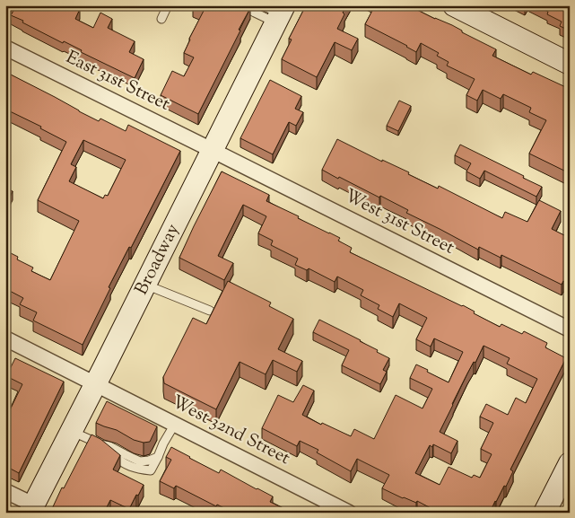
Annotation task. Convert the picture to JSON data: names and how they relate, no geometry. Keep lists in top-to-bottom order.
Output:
{
  "streets": {
    "street": [
      "East 31st Street",
      "West 31st Street",
      "Broadway",
      "West 32nd Street"
    ]
  },
  "crossings": [
    ["East 31st Street", "West 31st Street"],
    ["East 31st Street", "Broadway"],
    ["West 31st Street", "Broadway"],
    ["Broadway", "West 32nd Street"]
  ]
}
